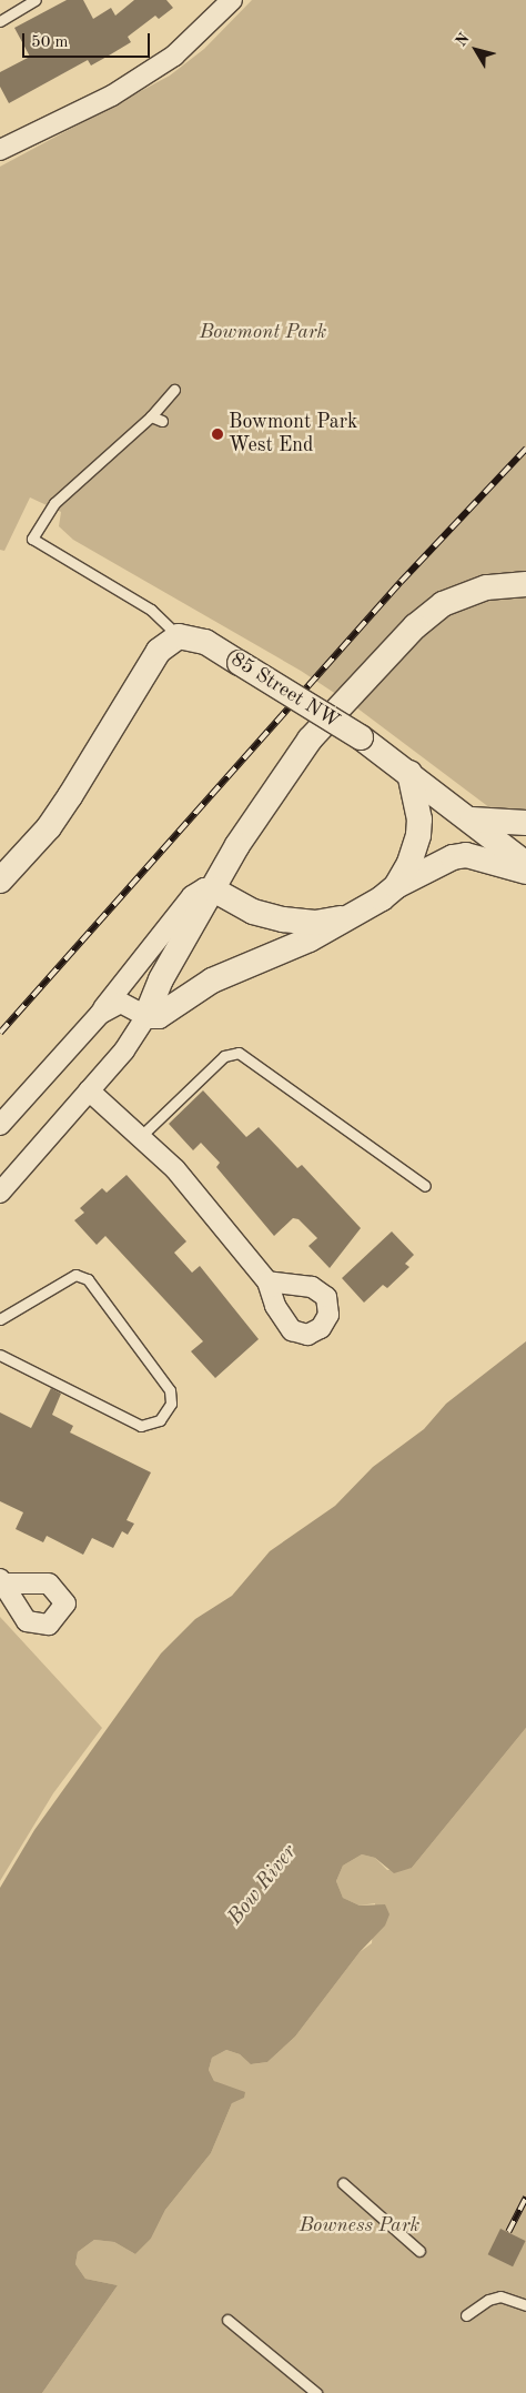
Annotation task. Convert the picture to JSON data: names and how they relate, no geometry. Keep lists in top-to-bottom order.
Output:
{
  "streets": {
    "street": ["85 Street NW"]
  },
  "water": ["Bow River"],
  "parks": ["Bowmont Park", "Bowness Park"],
  "places": ["Bowmont Park West End"],
  "scale_bar": "50 m",
  "north": "top left"
}
